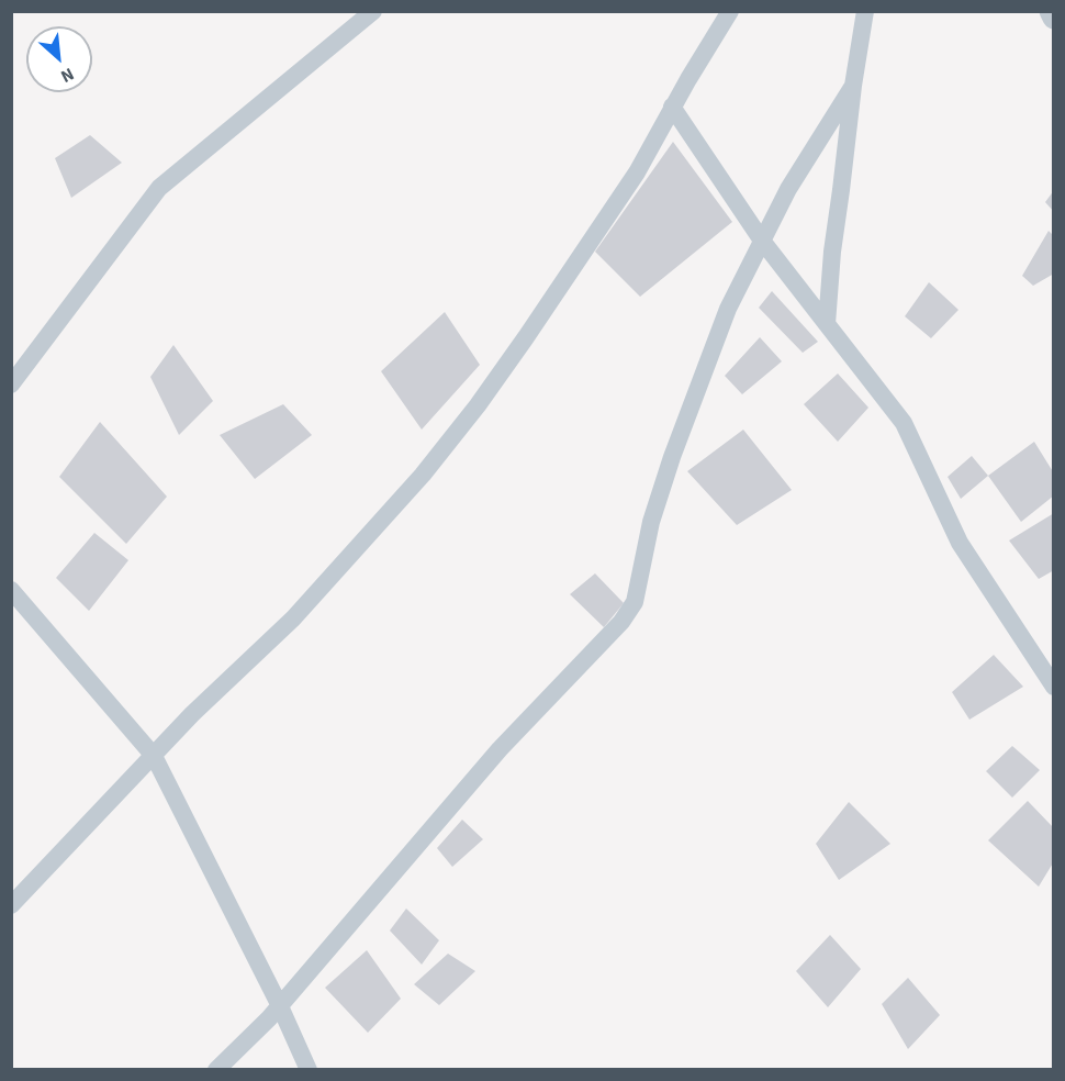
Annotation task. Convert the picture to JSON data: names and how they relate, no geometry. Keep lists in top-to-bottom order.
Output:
{
  "north": "bottom right"
}
